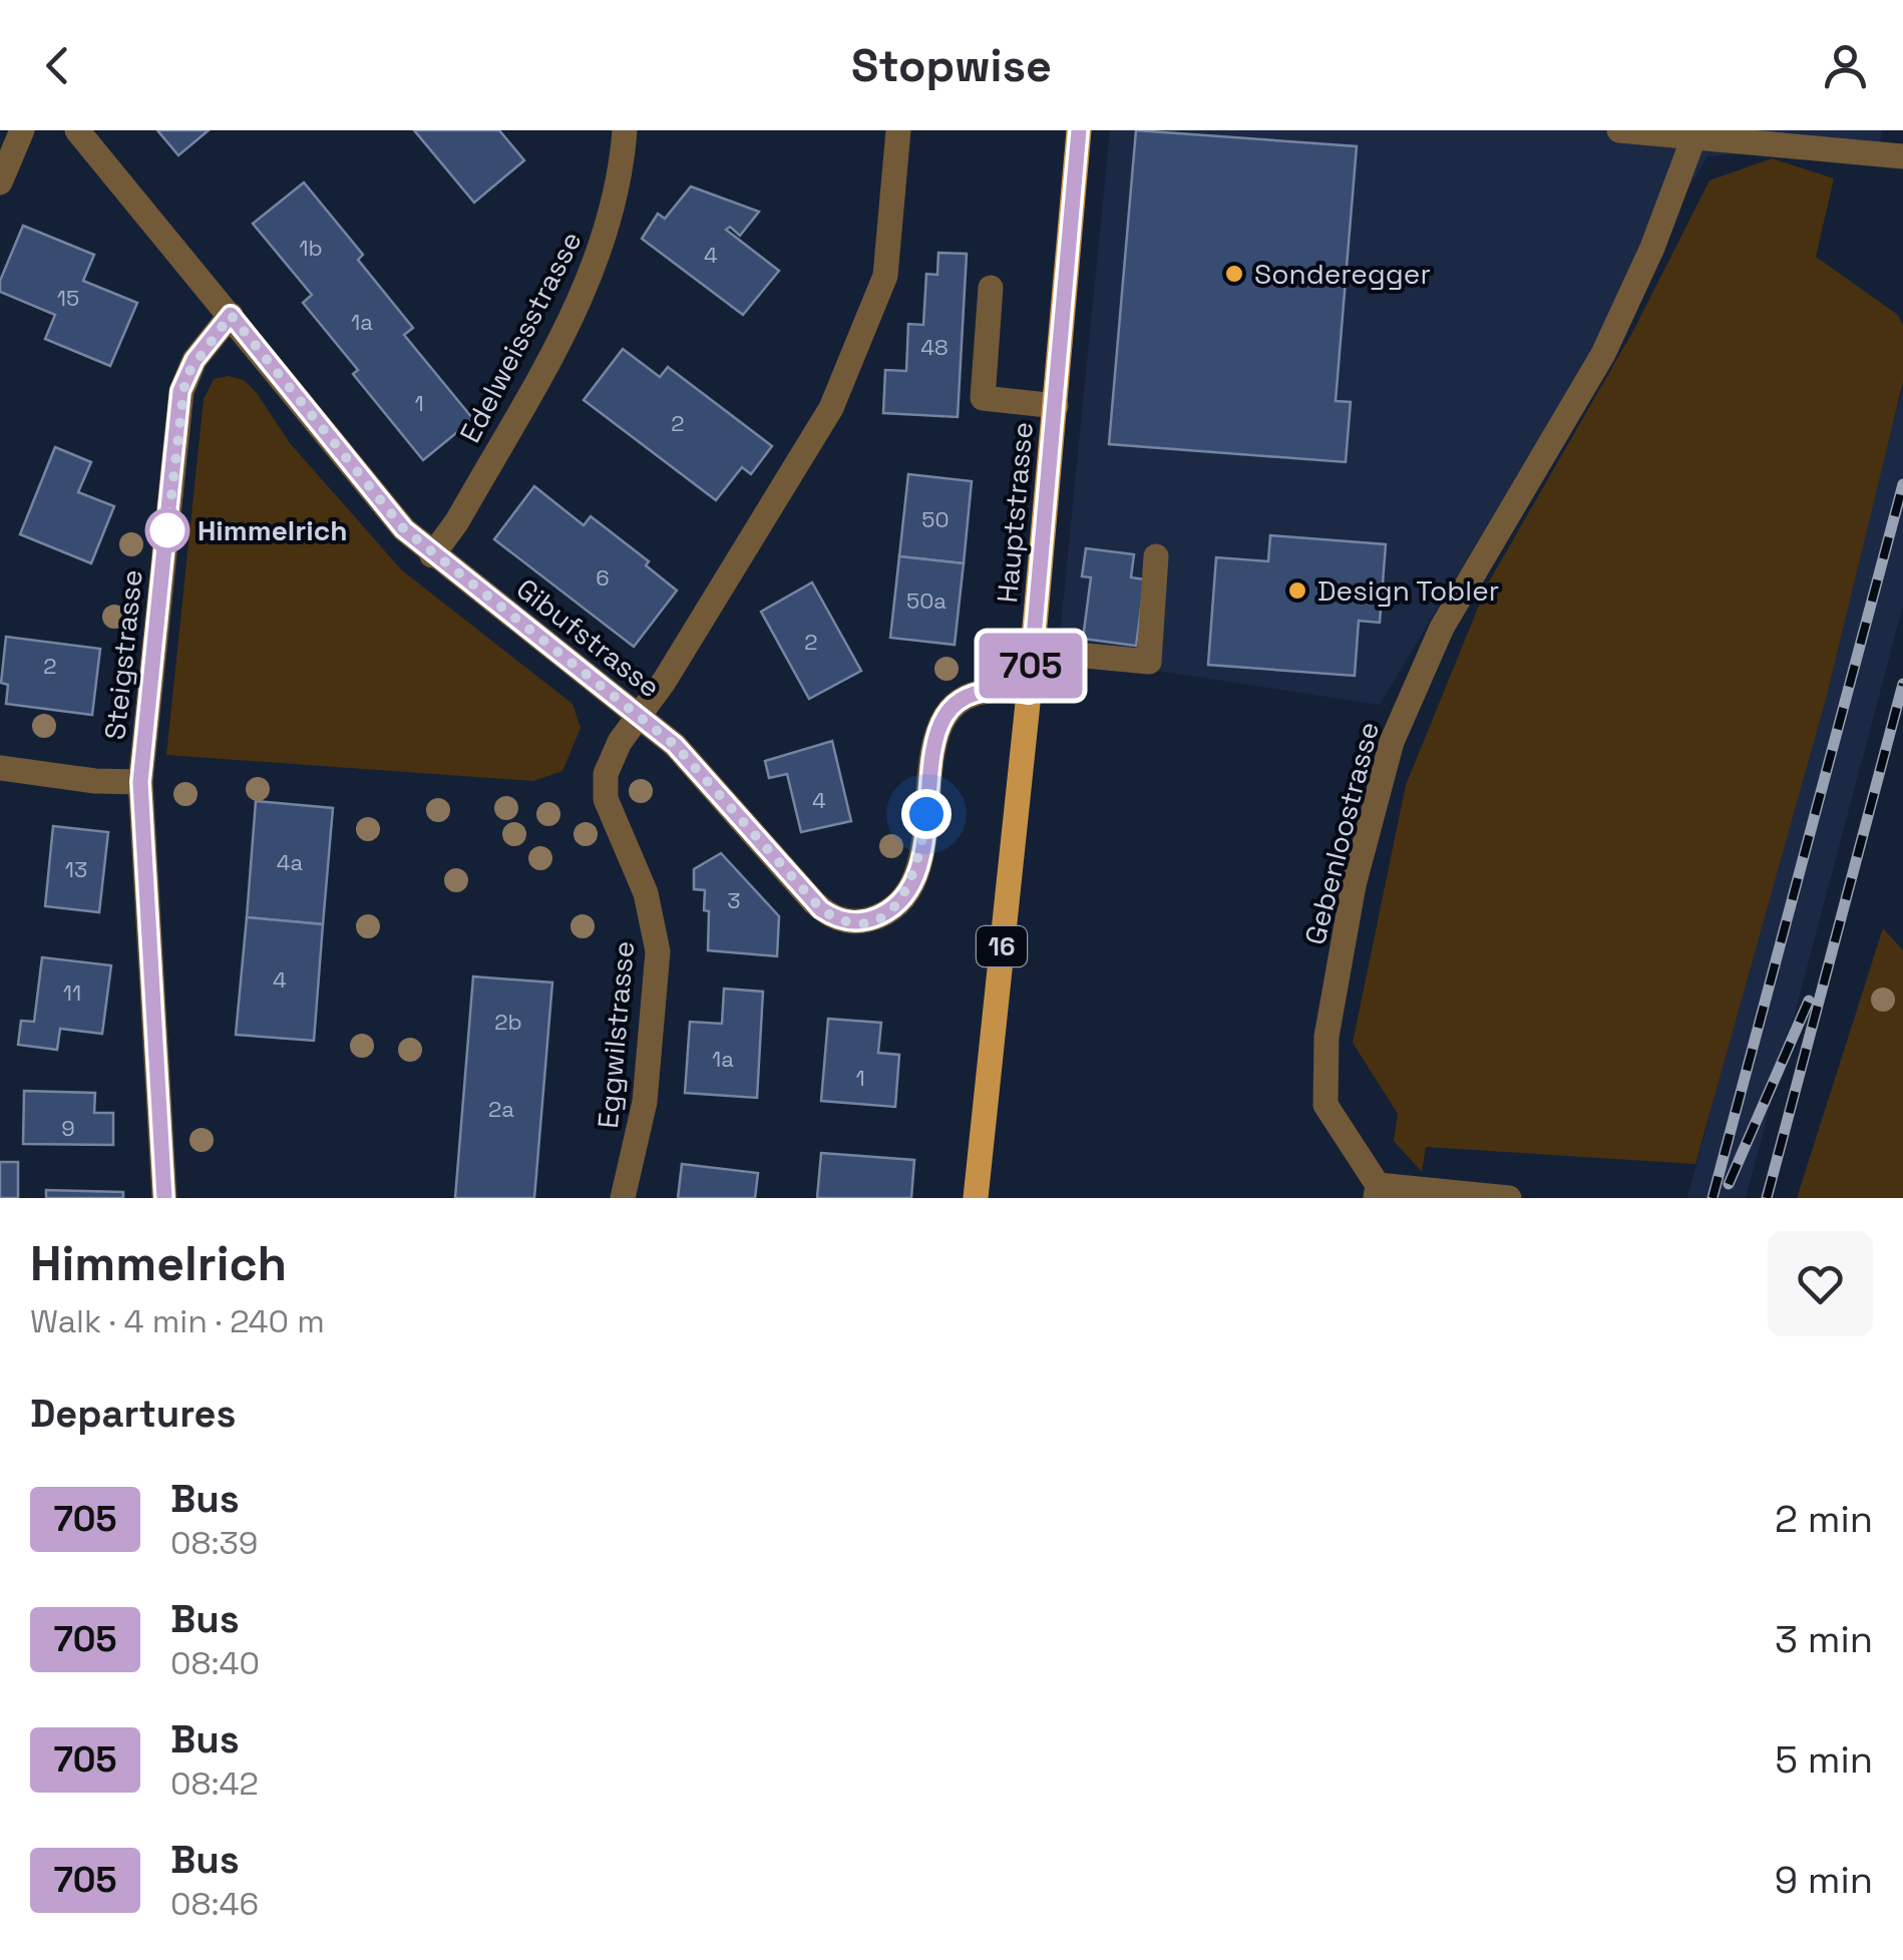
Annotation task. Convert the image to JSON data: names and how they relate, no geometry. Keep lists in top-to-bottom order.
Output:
{
  "streets": {
    "main road": ["Hauptstrasse", "16"],
    "street": [
      "Edelweissstrasse",
      "Gibufstrasse",
      "Steigstrasse",
      "Gebenloostrasse",
      "Eggwilstrasse"
    ]
  },
  "crossings": [
    ["Edelweissstrasse", "Gibufstrasse"],
    ["Hauptstrasse", "Gibufstrasse"],
    ["Gibufstrasse", "Steigstrasse"],
    ["Gibufstrasse", "Eggwilstrasse"]
  ],
  "places": ["Sonderegger", "Himmelrich", "Design Tobler"],
  "lines": ["bus line 705"],
  "house_numbers": [
    "1b",
    "4",
    "15",
    "1a",
    "48",
    "1",
    "2",
    "50",
    "6",
    "50a",
    "2",
    "2",
    "4",
    "4a",
    "13",
    "3",
    "4",
    "11",
    "2b",
    "1a",
    "1",
    "2a",
    "9"
  ],
  "page": {
    "header": "Stopwise",
    "on_map": "705",
    "heading": [
      ["Himmelrich", "Walk · 4 min · 240 m"],
      "Departures"
    ],
    "list": [
      {
        "mark": "705",
        "name": "Bus",
        "note": "08:39",
        "value": "2 min"
      },
      {
        "mark": "705",
        "name": "Bus",
        "note": "08:40",
        "value": "3 min"
      },
      {
        "mark": "705",
        "name": "Bus",
        "note": "08:42",
        "value": "5 min"
      },
      {
        "mark": "705",
        "name": "Bus",
        "note": "08:46",
        "value": "9 min"
      }
    ]
  }
}
